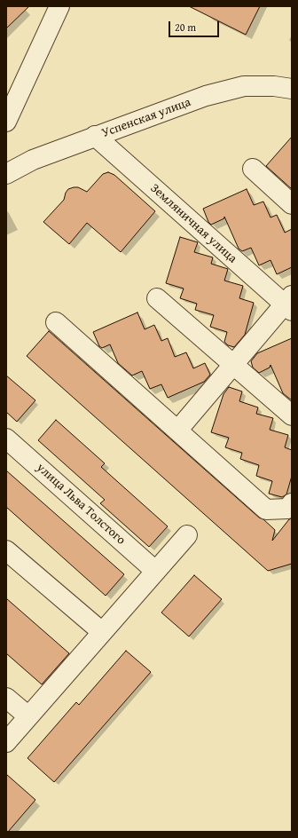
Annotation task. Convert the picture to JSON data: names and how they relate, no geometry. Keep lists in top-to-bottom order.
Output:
{
  "streets": {
    "street": ["Успенская улица", "Земляничная улица", "улица Льва Толстого"]
  },
  "crossings": [
    ["Успенская улица", "Земляничная улица"]
  ],
  "scale_bar": "20 m"
}
